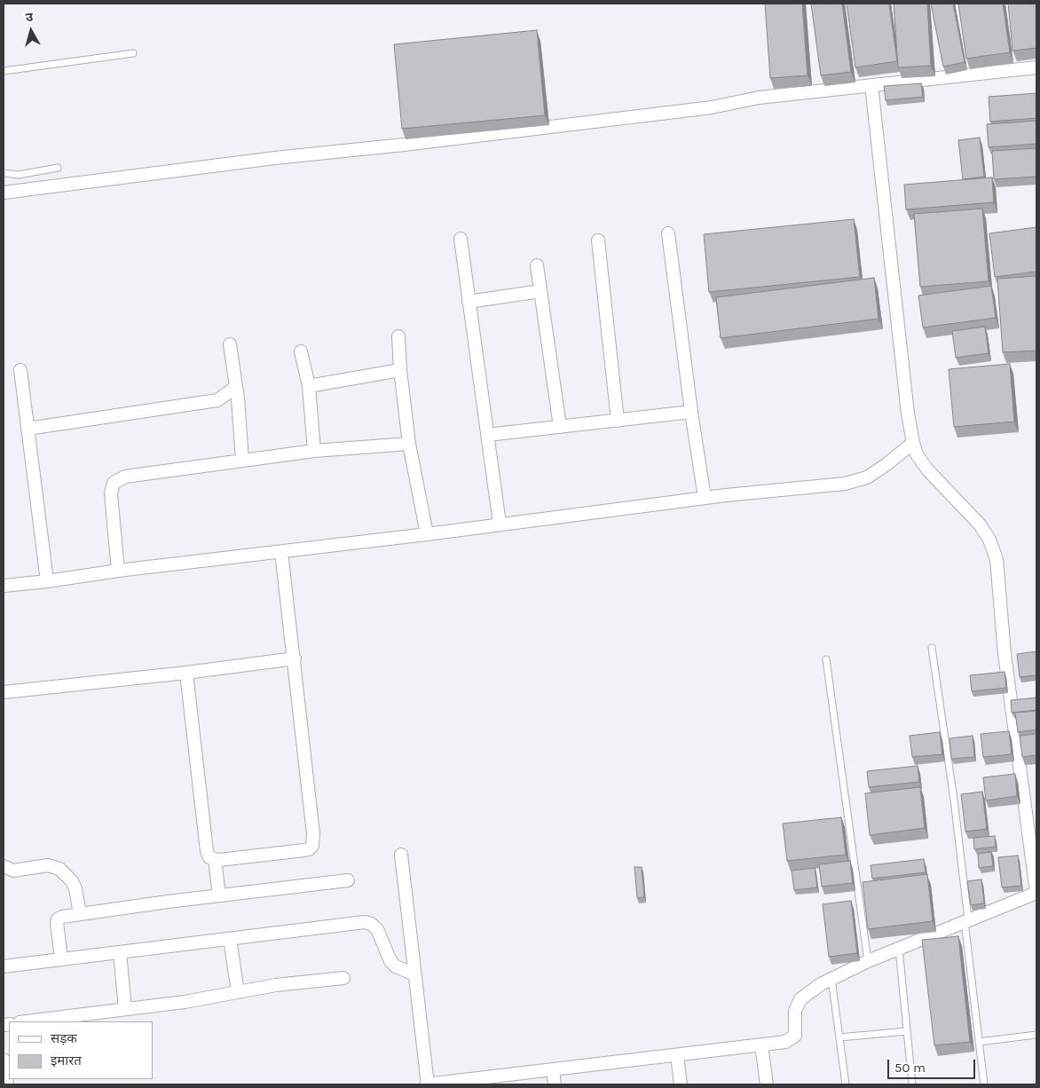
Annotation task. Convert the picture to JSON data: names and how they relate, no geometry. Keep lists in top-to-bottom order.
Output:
{
  "legend": ["सड़क", "इमारत"],
  "scale_bar": "50 m",
  "north": "top"
}
